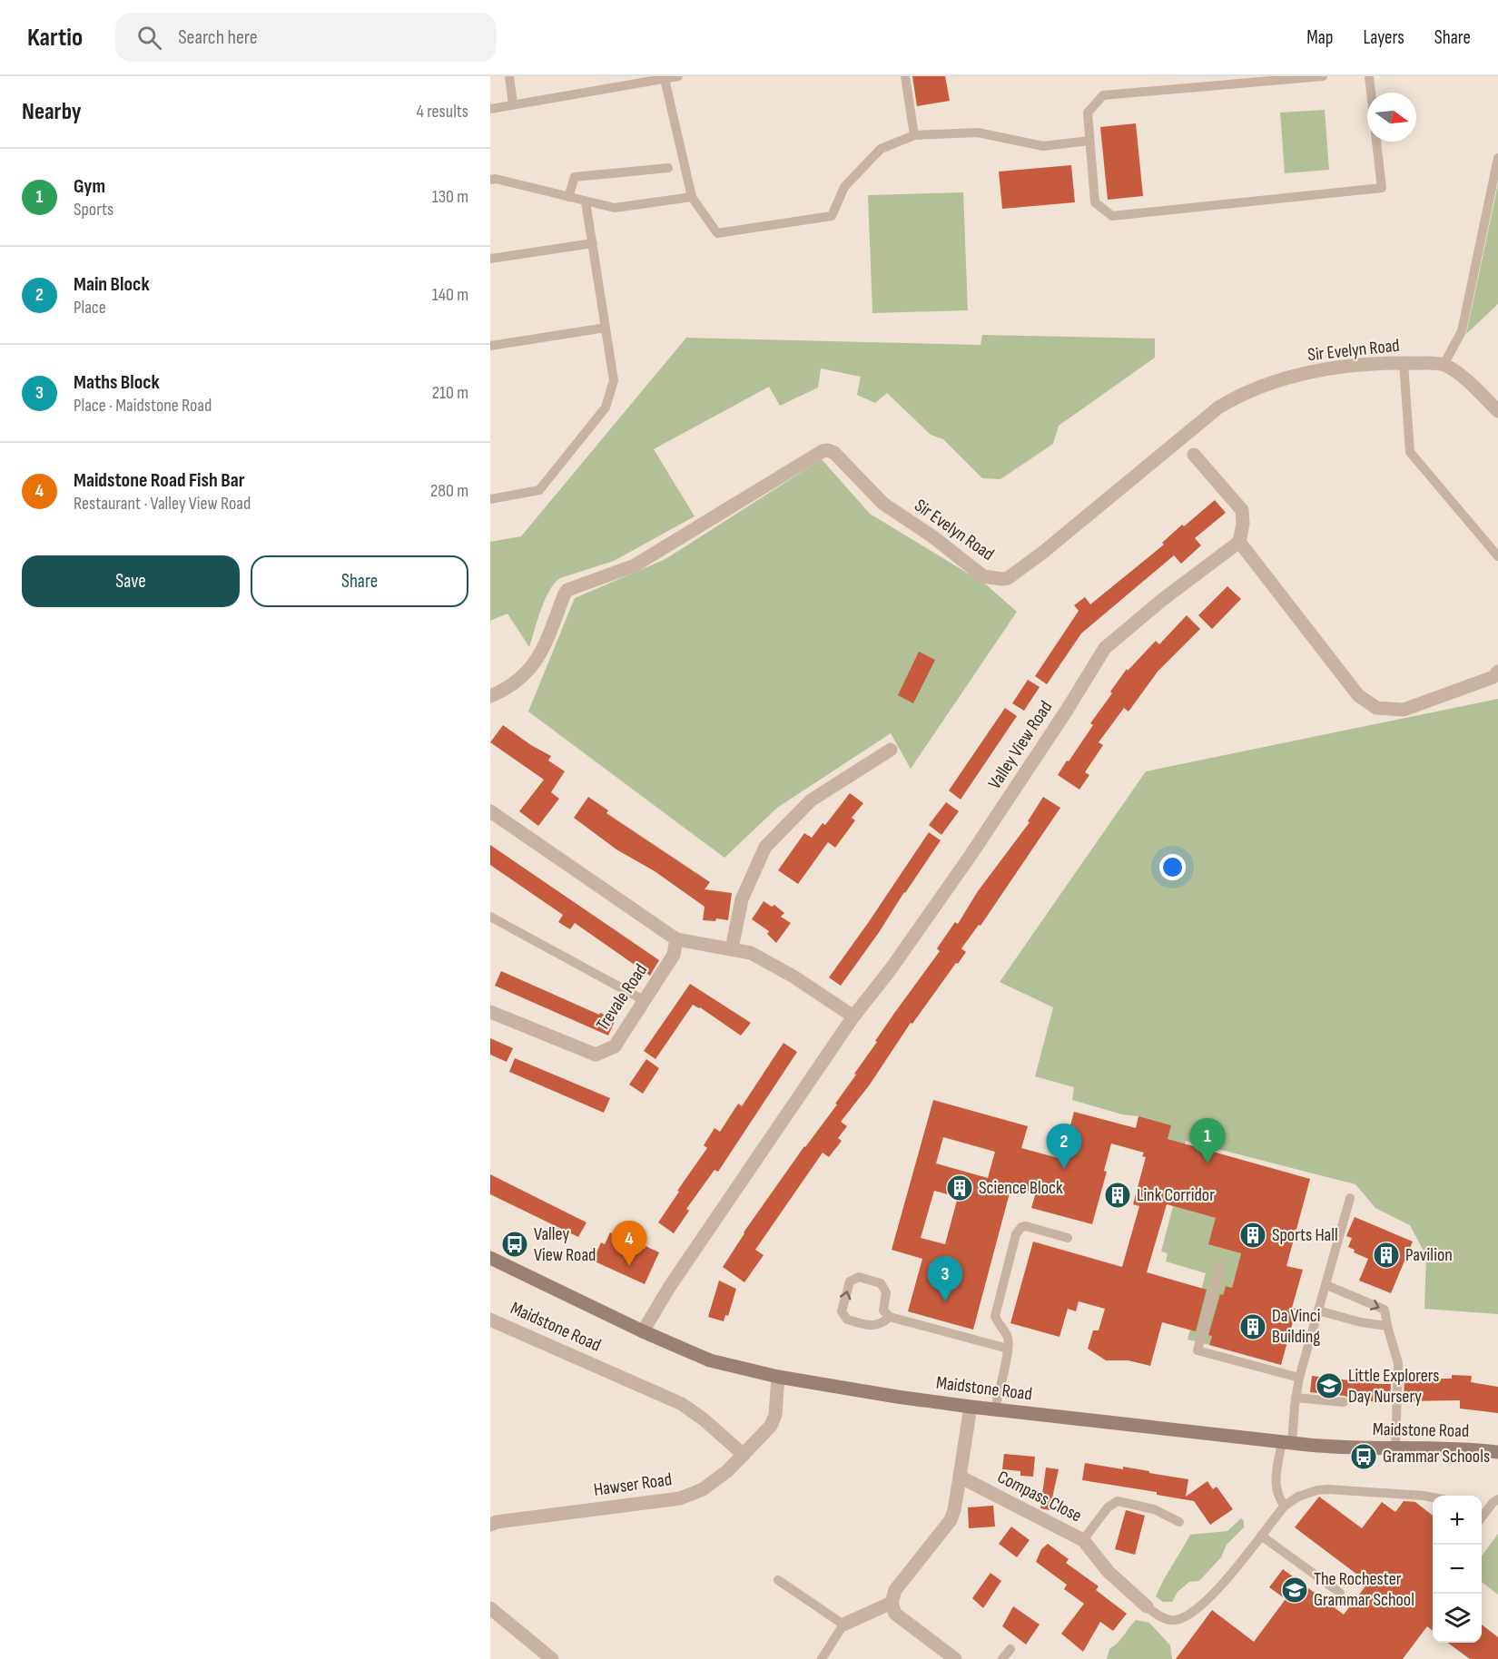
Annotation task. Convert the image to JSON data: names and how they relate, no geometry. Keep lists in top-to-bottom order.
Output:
{
  "streets": {
    "main road": ["Maidstone Road"],
    "street": [
      "Sir Evelyn Road",
      "Valley View Road",
      "Trevale Road",
      "Hawser Road",
      "Compass Close"
    ]
  },
  "crossings": [
    ["Valley View Road", "Maidstone Road"],
    ["Maidstone Road", "Hawser Road"]
  ],
  "places": {
    "building": [
      "Science Block",
      "Link Corridor",
      "Sports Hall",
      "Pavilion",
      "Da Vinci Building"
    ],
    "bus stop": ["Valley View Road", "Grammar Schools"],
    "school or university": ["Little Explorers Day Nursery", "The Rochester Grammar School"]
  },
  "north": "right",
  "page": {
    "header": "Kartio",
    "search": "Search here",
    "nav": ["Map", "Layers", "Share"],
    "heading": ["Nearby", "4 results"],
    "list": [
      {
        "mark": "1",
        "name": "Gym",
        "note": "Sports",
        "value": "130 m"
      },
      {
        "mark": "2",
        "name": "Main Block",
        "note": "Place",
        "value": "140 m"
      },
      {
        "mark": "3",
        "name": "Maths Block",
        "note": "Place · Maidstone Road",
        "value": "210 m"
      },
      {
        "mark": "4",
        "name": "Maidstone Road Fish Bar",
        "note": "Restaurant · Valley View Road",
        "value": "280 m"
      }
    ],
    "buttons": ["Save", "Share"],
    "pins": [
      "1",
      "2",
      "4",
      "3"
    ],
    "map_buttons": ["+", "−"]
  }
}
